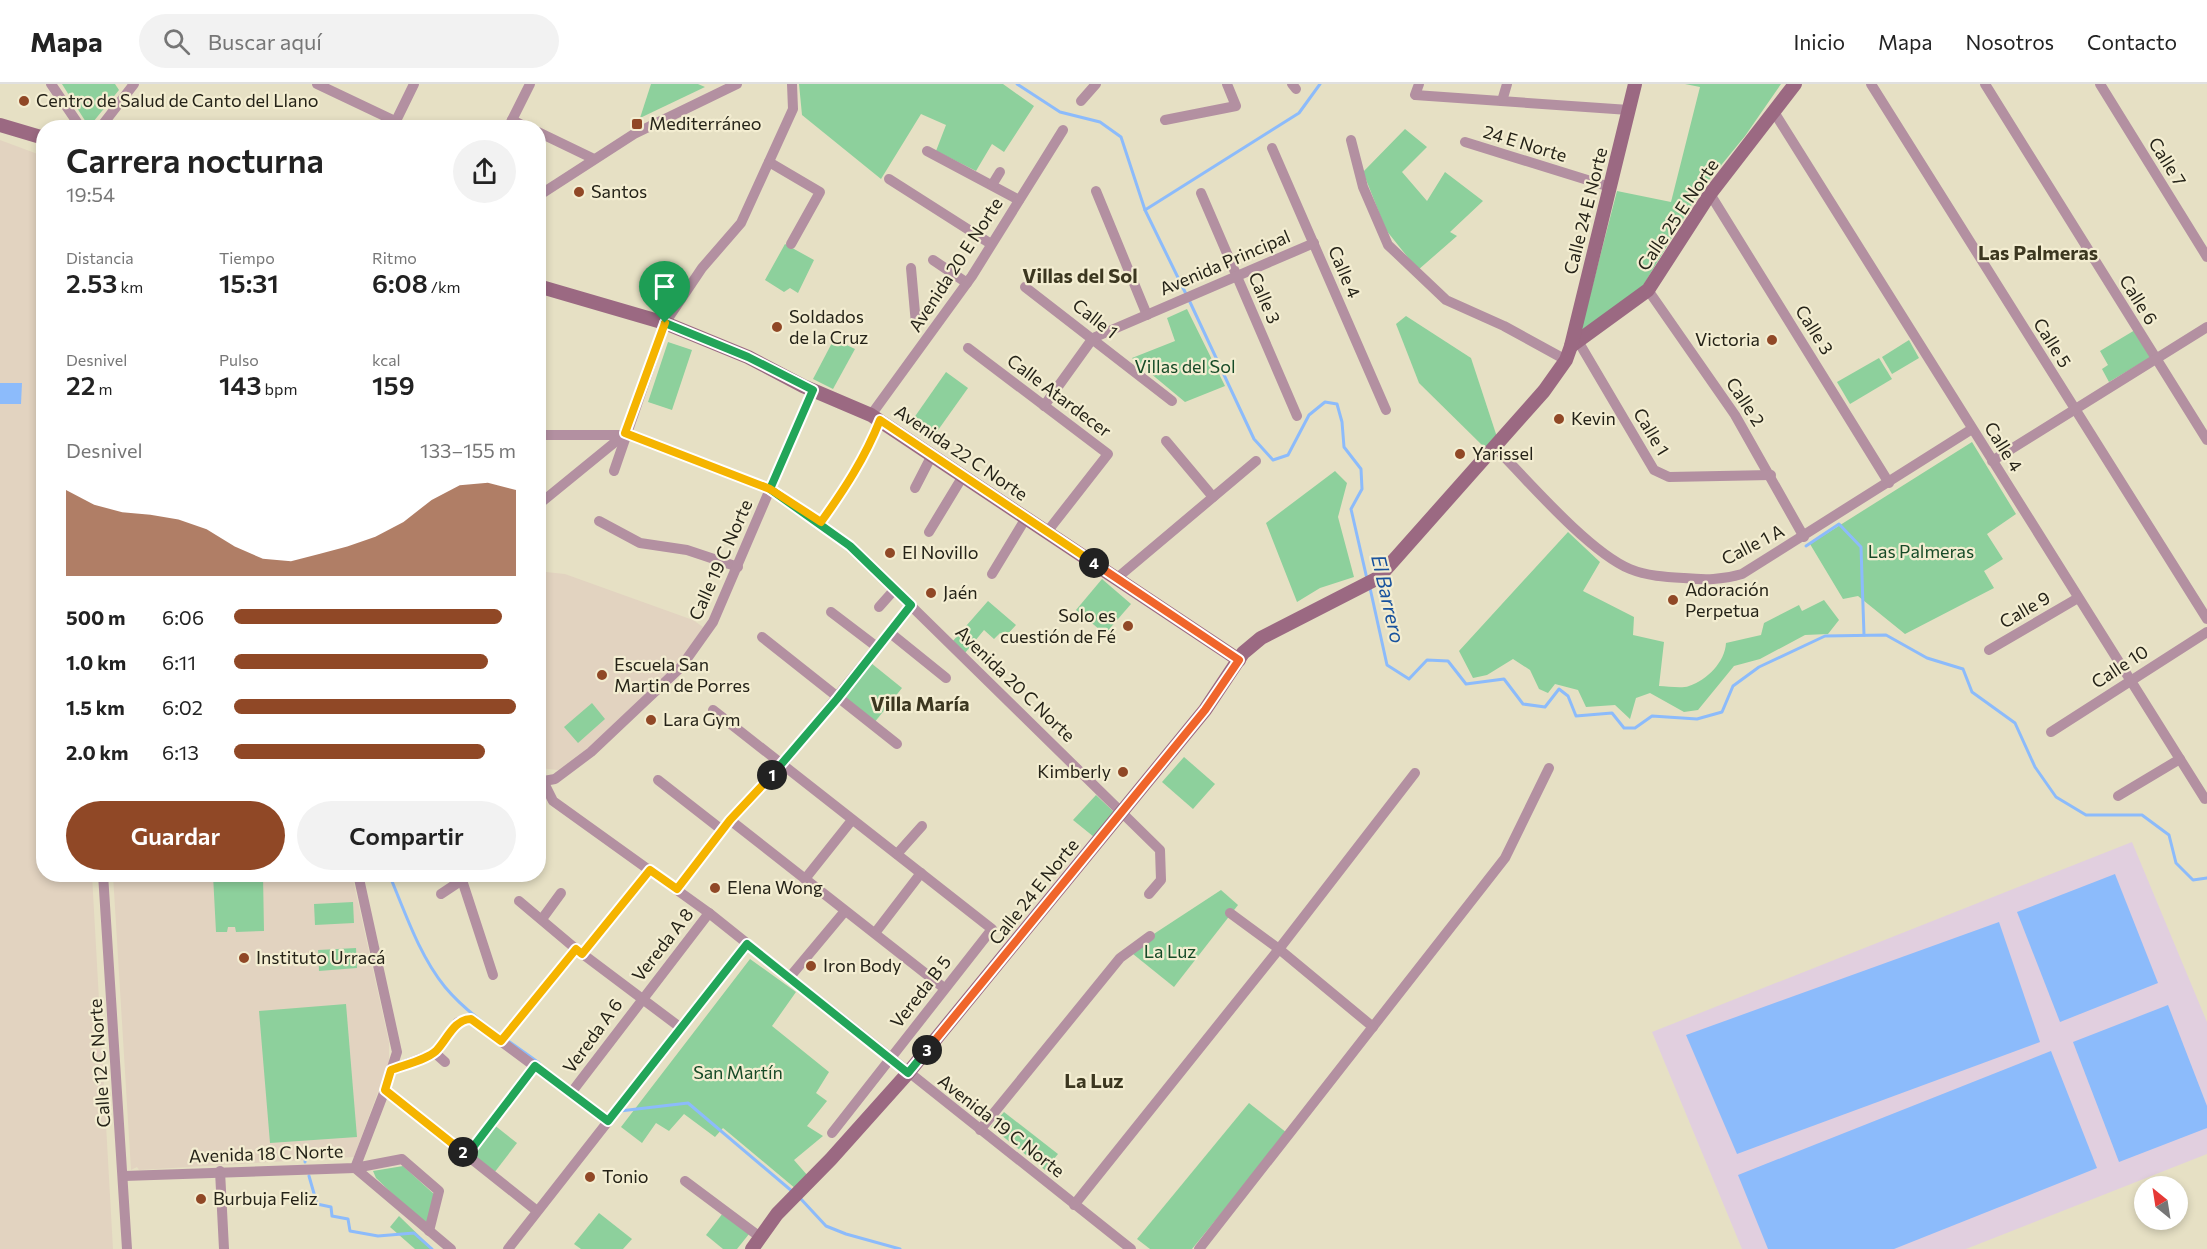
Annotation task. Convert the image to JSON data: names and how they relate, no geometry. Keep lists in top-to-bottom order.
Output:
{
  "streets": {
    "main road": ["Calle 24 E Norte", "Calle 25 E Norte", "Avenida 22 C Norte"],
    "street": [
      "24 E Norte",
      "Calle 7",
      "Avenida Principal",
      "Avenida 20 E Norte",
      "Calle 4",
      "Calle 3",
      "Calle 6",
      "Calle 1",
      "Calle 5",
      "Calle Atardecer",
      "Calle 2",
      "Calle 1 A",
      "Calle 19 C Norte",
      "Calle 9",
      "Calle 10",
      "Avenida 20 C Norte",
      "Vereda A 8",
      "Vereda B 5",
      "Vereda A 6",
      "Calle 12 C Norte",
      "Avenida 19 C Norte",
      "Avenida 18 C Norte"
    ]
  },
  "crossings": [
    ["24 E Norte", "Calle 24 E Norte"],
    ["Calle 24 E Norte", "Calle 25 E Norte"],
    ["Calle 24 E Norte", "Calle 1"],
    ["Calle 24 E Norte", "Avenida 22 C Norte"],
    ["Calle 24 E Norte", "Calle 1 A"],
    ["Calle 24 E Norte", "Avenida 20 C Norte"],
    ["Calle 24 E Norte", "Avenida 19 C Norte"],
    ["Calle 25 E Norte", "Calle 4"],
    ["Calle 25 E Norte", "Calle 3"],
    ["Calle 25 E Norte", "Calle 1"],
    ["Calle 25 E Norte", "Calle 2"],
    ["Avenida Principal", "Calle 4"],
    ["Avenida Principal", "Calle 3"],
    ["Avenida Principal", "Calle 1"],
    ["Avenida 20 E Norte", "Avenida 22 C Norte"],
    ["Avenida 20 E Norte", "Avenida 20 C Norte"],
    ["Calle 4", "Calle 1 A"],
    ["Calle 4", "Calle 9"],
    ["Calle 4", "Calle 10"],
    ["Calle 3", "Calle 1 A"],
    ["Calle 1", "Calle 2"],
    ["Calle Atardecer", "Avenida 22 C Norte"],
    ["Calle 2", "Calle 1 A"],
    ["Avenida 22 C Norte", "Calle 19 C Norte"],
    ["Calle 19 C Norte", "Avenida 20 C Norte"],
    ["Vereda A 8", "Vereda A 6"],
    ["Vereda A 8", "Avenida 19 C Norte"],
    ["Vereda B 5", "Avenida 19 C Norte"],
    ["Calle 12 C Norte", "Avenida 18 C Norte"]
  ],
  "districts": [
    "Las Palmeras",
    "Villas del Sol",
    "Villa María",
    "La Luz"
  ],
  "water": ["El Barrero"],
  "parks": [
    "Villas del Sol",
    "Las Palmeras",
    "La Luz",
    "San Martín"
  ],
  "places": {
    "other": [
      "Centro de Salud de Canto del Llano",
      "Santos",
      "Soldados de la Cruz",
      "Victoria",
      "Kevin",
      "Yarissel",
      "El Novillo",
      "Jaén",
      "Adoración Perpetua",
      "Solo es cuestión de Fé",
      "Escuela San Martin de Porres",
      "Lara Gym",
      "Kimberly",
      "Elena Wong",
      "Instituto Urracá",
      "Iron Body",
      "Tonio",
      "Burbuja Feliz"
    ],
    "transit": ["Mediterráneo"]
  },
  "north": "top left",
  "page": {
    "header": "Mapa",
    "search": "Buscar aquí",
    "nav": [
      "Inicio",
      "Mapa",
      "Nosotros",
      "Contacto"
    ],
    "heading": ["Carrera nocturna", "19:54"],
    "stats": [
      ["Distancia", "2.53 km"],
      ["Tiempo", "15:31"],
      ["Ritmo", "6:08 /km"],
      ["Desnivel", "22 m"],
      ["Pulso", "143 bpm"],
      ["kcal", "159"]
    ],
    "chart": ["Desnivel", "133–155 m"],
    "pins": [
      "4",
      "1",
      "3",
      "2"
    ],
    "list": [
      {
        "name": "500 m",
        "note": "6:06"
      },
      {
        "name": "1.0 km",
        "note": "6:11"
      },
      {
        "name": "1.5 km",
        "note": "6:02"
      },
      {
        "name": "2.0 km",
        "note": "6:13"
      }
    ],
    "buttons": ["Guardar", "Compartir"]
  }
}
